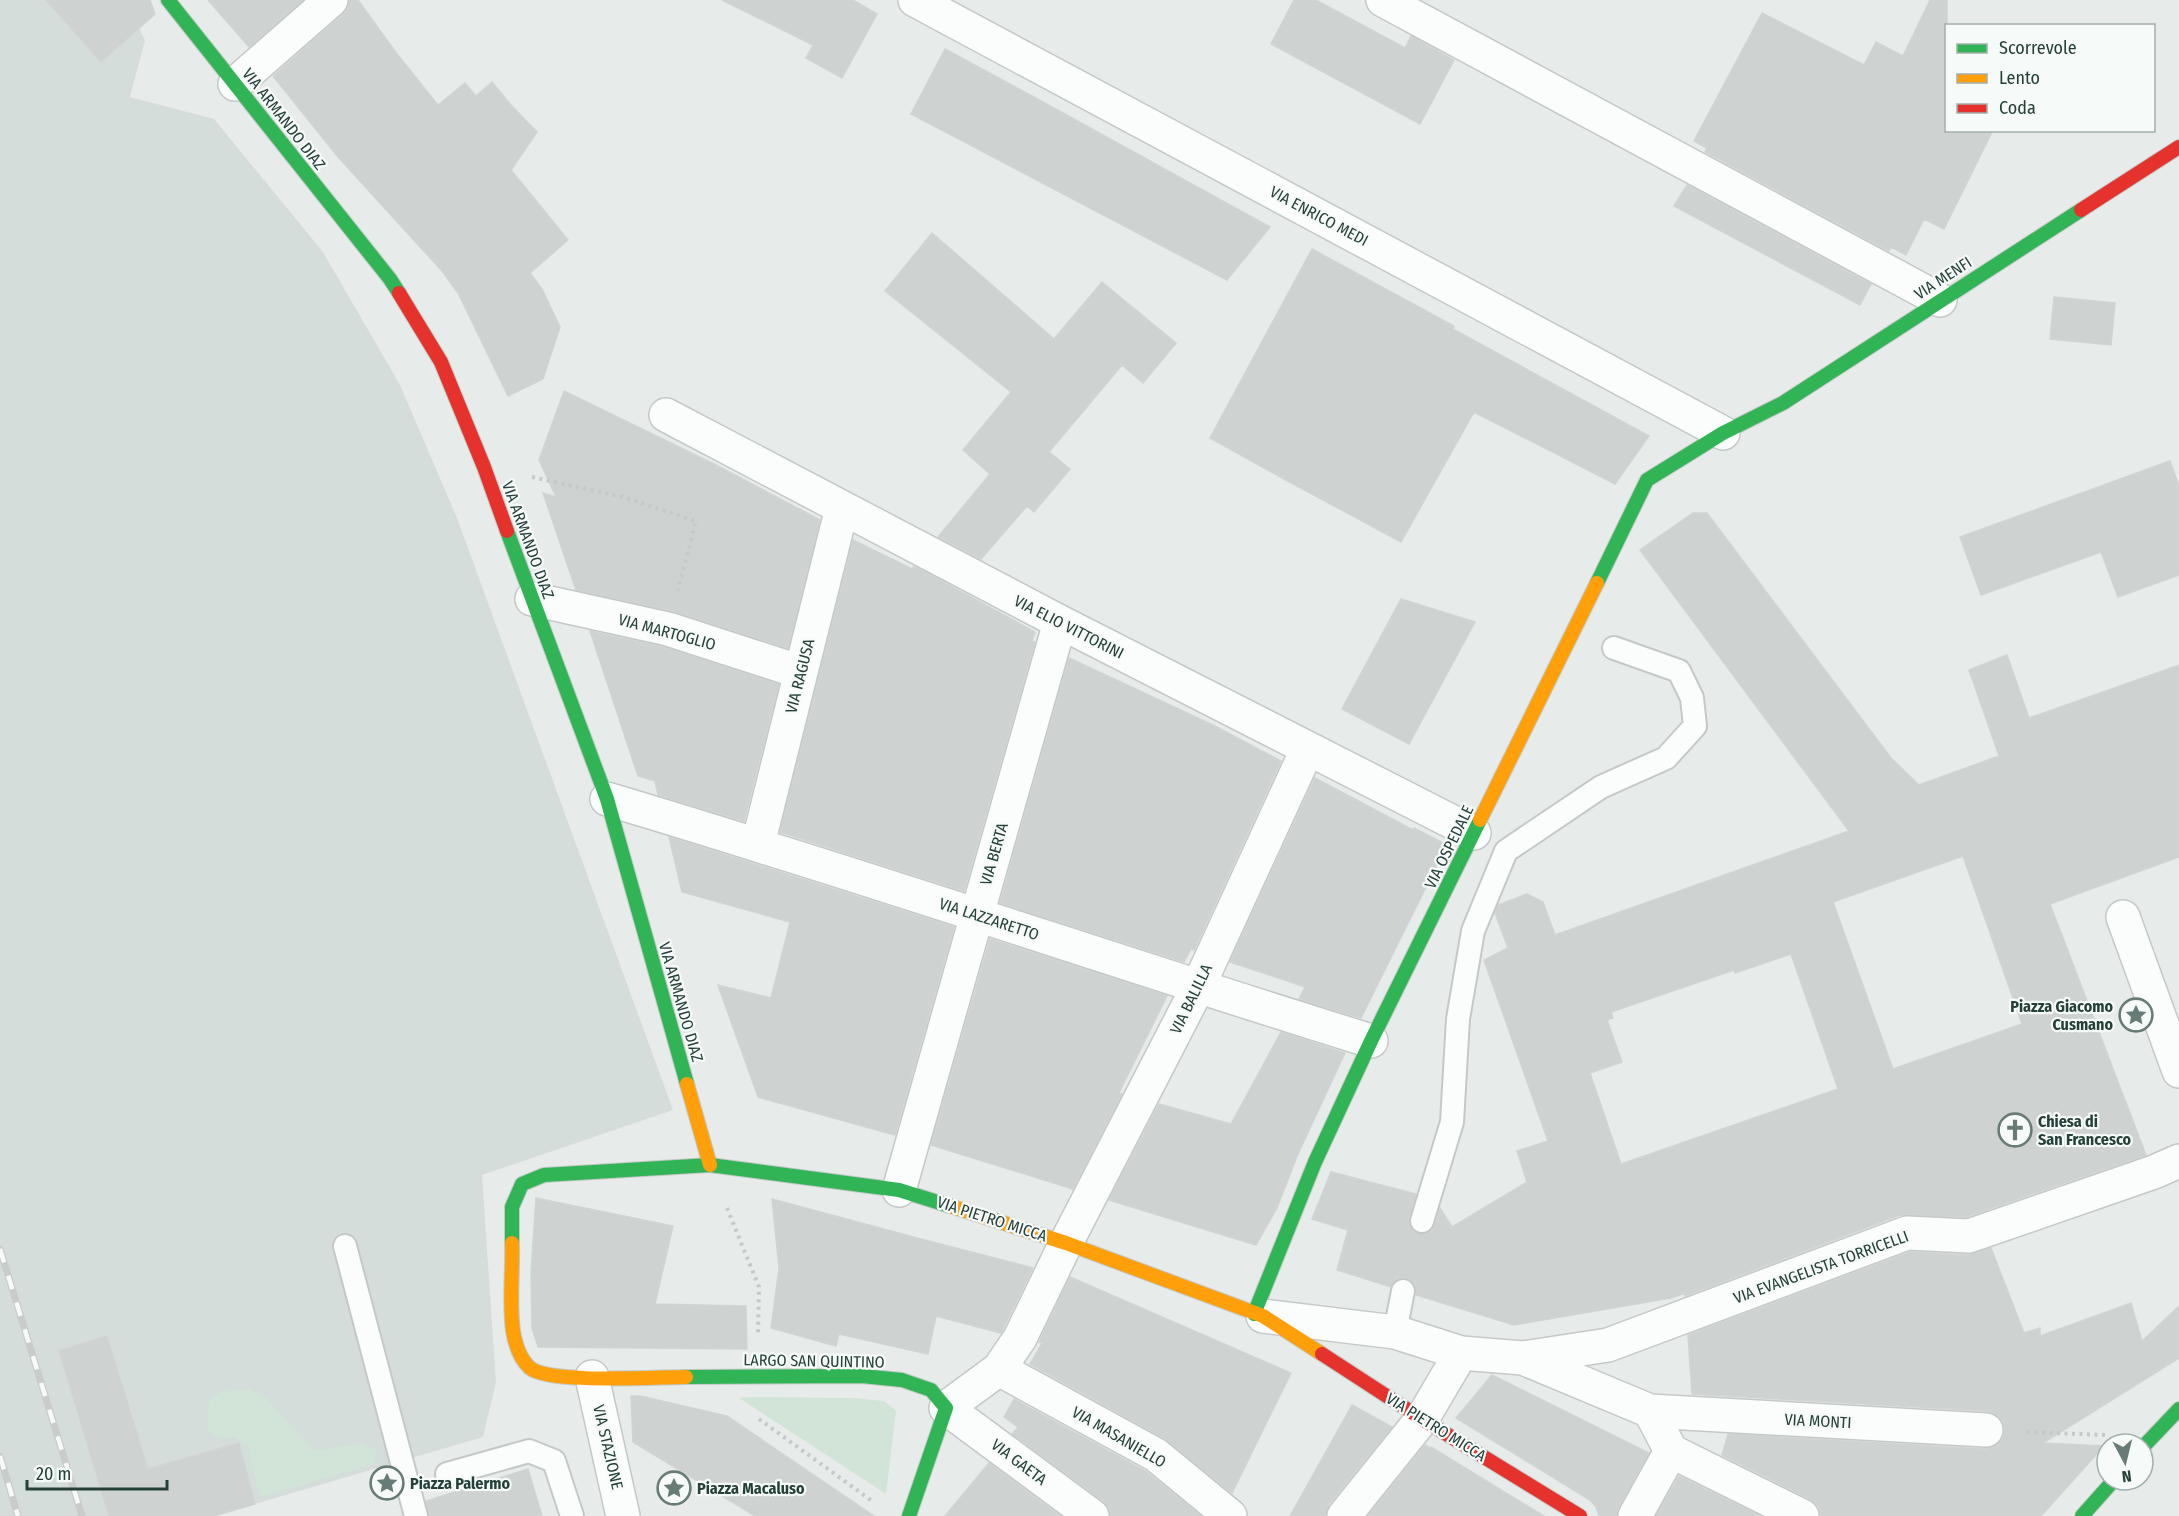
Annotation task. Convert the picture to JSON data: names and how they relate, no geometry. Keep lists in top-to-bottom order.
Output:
{
  "streets": {
    "street": [
      "VIA ARMANDO DIAZ",
      "VIA ENRICO MEDI",
      "VIA MENFI",
      "VIA ELIO VITTORINI",
      "VIA MARTOGLIO",
      "VIA RAGUSA",
      "VIA OSPEDALE",
      "VIA BERTA",
      "VIA LAZZARETTO",
      "VIA BALILLA",
      "VIA PIETRO MICCA",
      "VIA EVANGELISTA TORRICELLI",
      "LARGO SAN QUINTINO",
      "VIA MONTI",
      "VIA MASANIELLO",
      "VIA STAZIONE",
      "VIA GAETA"
    ]
  },
  "crossings": [
    ["VIA ARMANDO DIAZ", "VIA MARTOGLIO"],
    ["VIA ARMANDO DIAZ", "VIA LAZZARETTO"],
    ["VIA ARMANDO DIAZ", "VIA PIETRO MICCA"],
    ["VIA ARMANDO DIAZ", "LARGO SAN QUINTINO"],
    ["VIA ENRICO MEDI", "VIA MENFI"],
    ["VIA ENRICO MEDI", "VIA OSPEDALE"],
    ["VIA MENFI", "VIA OSPEDALE"],
    ["VIA ELIO VITTORINI", "VIA RAGUSA"],
    ["VIA ELIO VITTORINI", "VIA OSPEDALE"],
    ["VIA ELIO VITTORINI", "VIA BERTA"],
    ["VIA ELIO VITTORINI", "VIA BALILLA"],
    ["VIA MARTOGLIO", "VIA RAGUSA"],
    ["VIA RAGUSA", "VIA LAZZARETTO"],
    ["VIA OSPEDALE", "VIA LAZZARETTO"],
    ["VIA OSPEDALE", "VIA PIETRO MICCA"],
    ["VIA BERTA", "VIA LAZZARETTO"],
    ["VIA BERTA", "VIA PIETRO MICCA"],
    ["VIA LAZZARETTO", "VIA BALILLA"],
    ["VIA BALILLA", "VIA PIETRO MICCA"],
    ["VIA BALILLA", "LARGO SAN QUINTINO"],
    ["VIA BALILLA", "VIA MASANIELLO"],
    ["VIA BALILLA", "VIA GAETA"],
    ["VIA PIETRO MICCA", "VIA EVANGELISTA TORRICELLI"],
    ["VIA PIETRO MICCA", "LARGO SAN QUINTINO"],
    ["VIA PIETRO MICCA", "VIA MONTI"],
    ["VIA EVANGELISTA TORRICELLI", "VIA MONTI"],
    ["LARGO SAN QUINTINO", "VIA STAZIONE"],
    ["LARGO SAN QUINTINO", "VIA GAETA"]
  ],
  "places": {
    "place": ["Piazza Giacomo Cusmano", "Piazza Palermo", "Piazza Macaluso"],
    "church": ["Chiesa di San Francesco"]
  },
  "legend": ["Scorrevole", "Lento", "Coda"],
  "scale_bar": "20 m",
  "north": "bottom"
}
